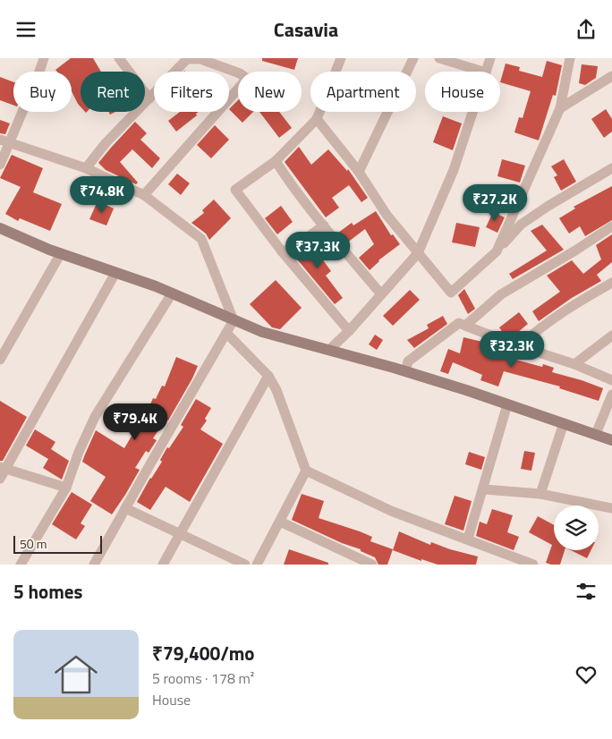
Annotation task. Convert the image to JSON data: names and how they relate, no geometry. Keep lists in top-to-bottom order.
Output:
{
  "scale_bar": "50 m",
  "page": {
    "header": "Casavia",
    "chip": [
      "Buy",
      "Rent",
      "Filters",
      "New",
      "Apartment",
      "House"
    ],
    "price": [
      "₹74.8K",
      "₹27.2K",
      "₹37.3K",
      "₹32.3K",
      "₹79.4K"
    ],
    "scale": "50 m",
    "heading": "5 homes",
    "list": [
      {
        "name": "₹79,400/mo",
        "note": "5 rooms · 178 m² · House"
      }
    ]
  }
}
